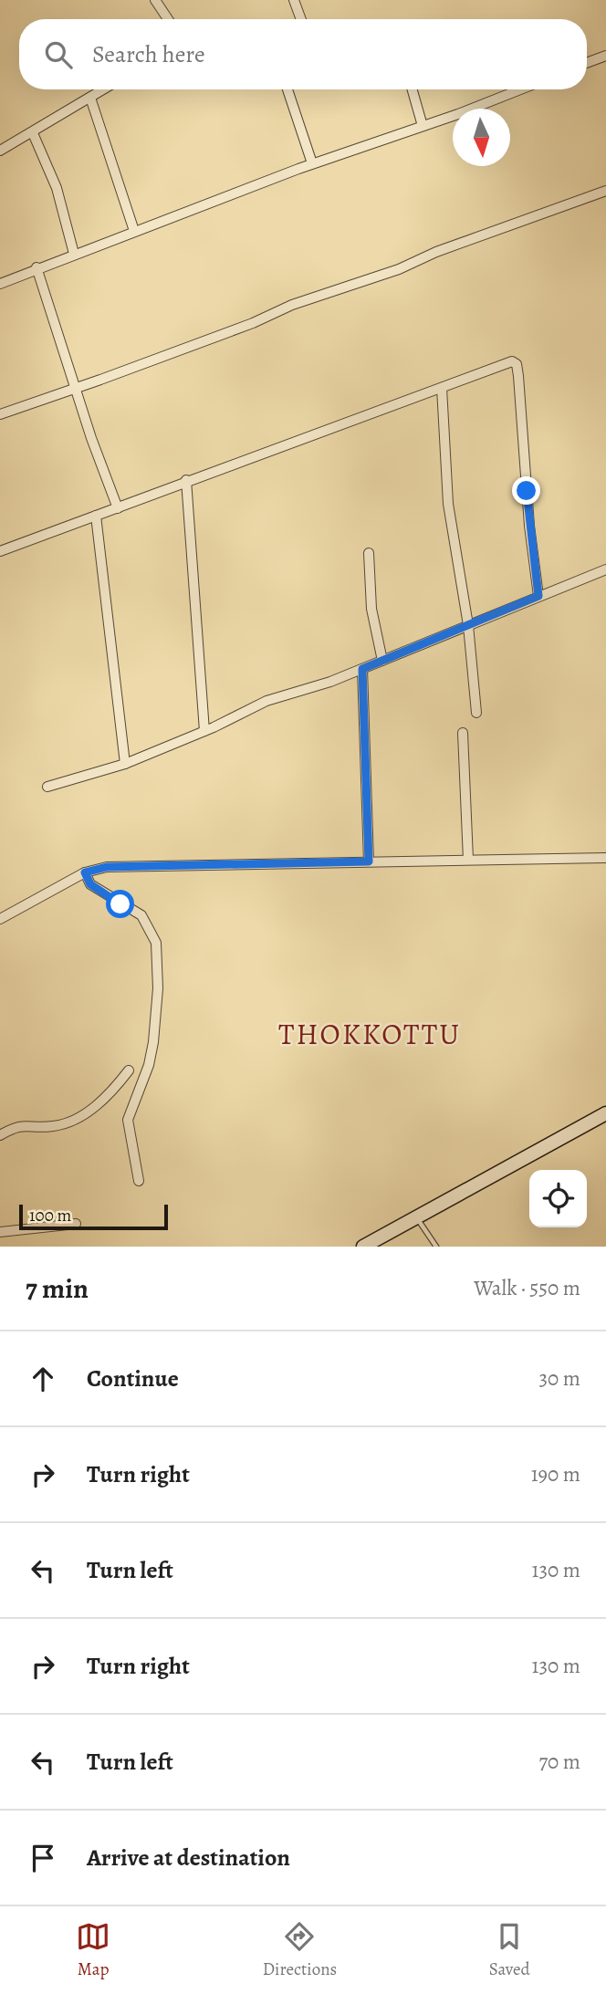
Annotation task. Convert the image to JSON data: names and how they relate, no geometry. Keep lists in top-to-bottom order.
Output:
{
  "districts": ["THOKKOTTU"],
  "scale_bar": "100 m",
  "north": "bottom",
  "page": {
    "search": "Search here",
    "scale": "100 m",
    "heading": ["7 min", "Walk · 550 m"],
    "list": [
      ["Continue", "30 m"],
      ["Turn right", "190 m"],
      ["Turn left", "130 m"],
      ["Turn right", "130 m"],
      ["Turn left", "70 m"],
      "Arrive at destination"
    ],
    "nav": ["Map", "Directions", "Saved"]
  }
}
